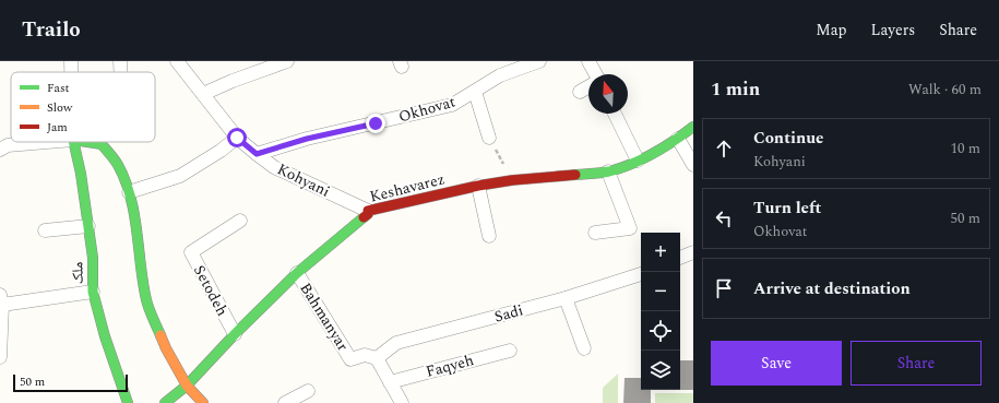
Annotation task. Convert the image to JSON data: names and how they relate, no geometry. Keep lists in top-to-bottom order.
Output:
{
  "streets": {
    "street": [
      "Okhovat",
      "Kohyani",
      "Keshavarez",
      "ملک",
      "Setodeh",
      "Sadi",
      "Bahmanyar",
      "Faqyeh"
    ]
  },
  "crossings": [
    ["Okhovat", "Kohyani"],
    ["Kohyani", "Keshavarez"],
    ["Keshavarez", "Setodeh"],
    ["Keshavarez", "Bahmanyar"],
    ["Sadi", "Bahmanyar"]
  ],
  "legend": ["Fast", "Slow", "Jam"],
  "scale_bar": "50 m",
  "north": "top",
  "page": {
    "header": "Trailo",
    "nav": ["Map", "Layers", "Share"],
    "heading": ["1 min", "Walk · 60 m"],
    "list": [
      ["Continue", "Kohyani", "10 m"],
      ["Turn left", "Okhovat", "50 m"],
      "Arrive at destination"
    ],
    "map_buttons": ["+", "−"],
    "buttons": ["Save", "Share"],
    "scale": "50 m"
  }
}
